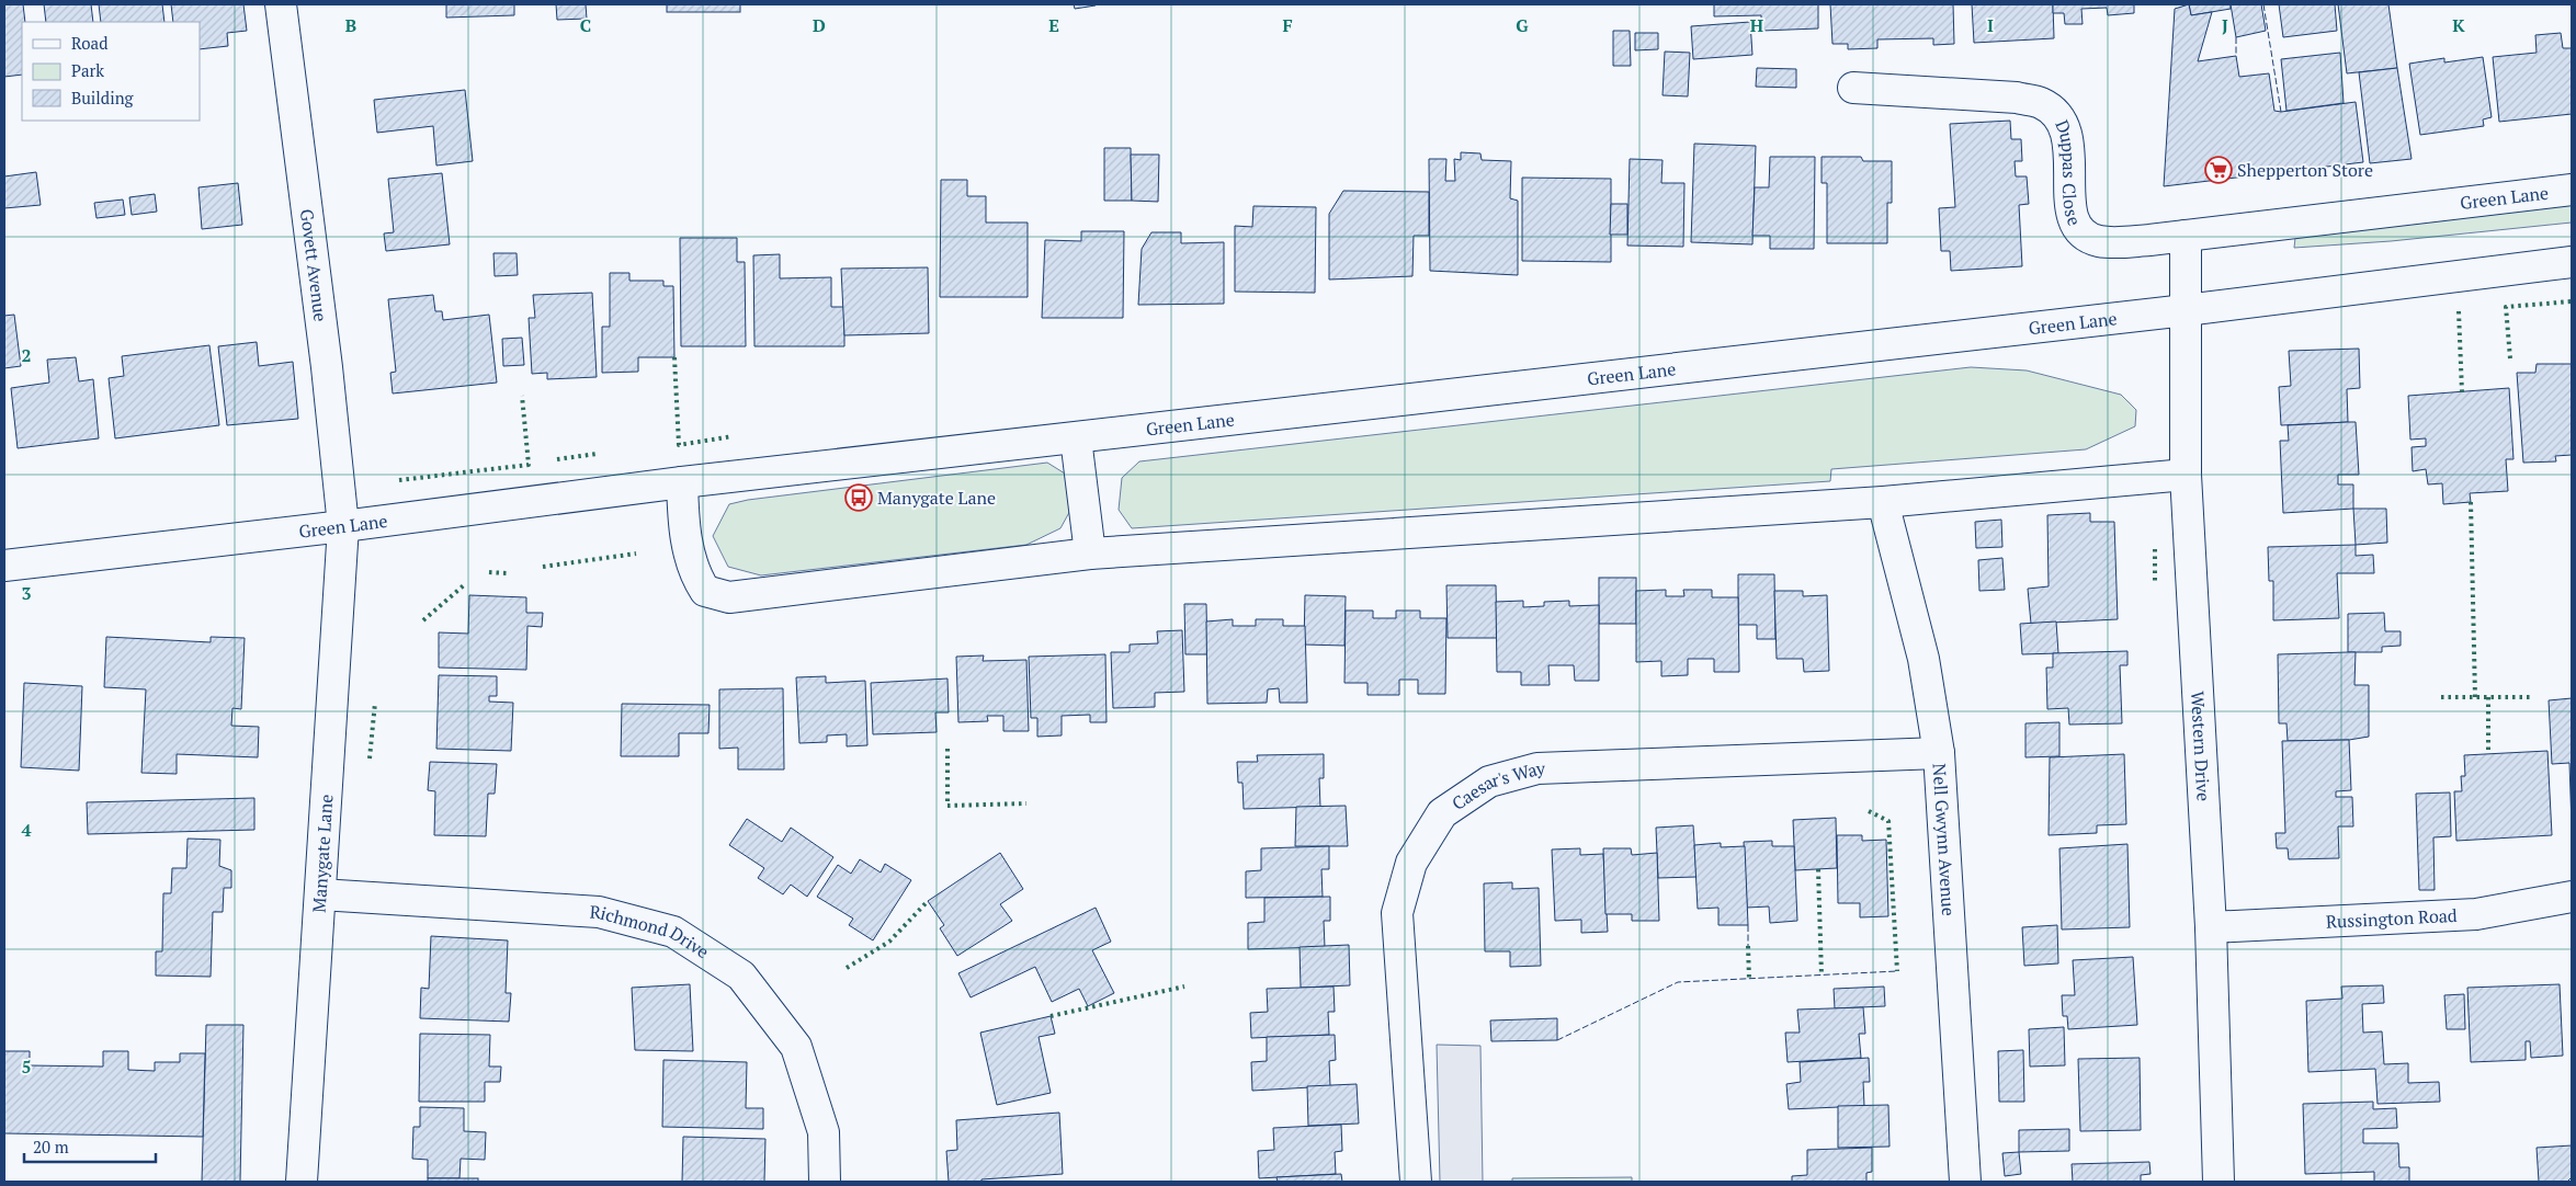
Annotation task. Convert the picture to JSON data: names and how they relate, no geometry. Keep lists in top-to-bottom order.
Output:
{
  "streets": {
    "street": [
      "Duppas Close",
      "Green Lane",
      "Govett Avenue",
      "Western Drive",
      "Caesar's Way",
      "Nell Gwynn Avenue",
      "Manygate Lane",
      "Russington Road",
      "Richmond Drive"
    ]
  },
  "crossings": [
    ["Duppas Close", "Green Lane"],
    ["Green Lane", "Govett Avenue"],
    ["Green Lane", "Western Drive"],
    ["Green Lane", "Manygate Lane"],
    ["Govett Avenue", "Manygate Lane"],
    ["Western Drive", "Russington Road"],
    ["Caesar's Way", "Nell Gwynn Avenue"],
    ["Manygate Lane", "Richmond Drive"]
  ],
  "places": {
    "supermarket": ["Shepperton Store"],
    "bus stop": ["Manygate Lane"]
  },
  "legend": ["Road", "Park", "Building"],
  "scale_bar": "20 m",
  "grid": {
    "columns": [
      "B",
      "C",
      "D",
      "E",
      "F",
      "G",
      "H",
      "I",
      "J",
      "K"
    ],
    "rows": [
      "2",
      "3",
      "4",
      "5"
    ]
  }
}
